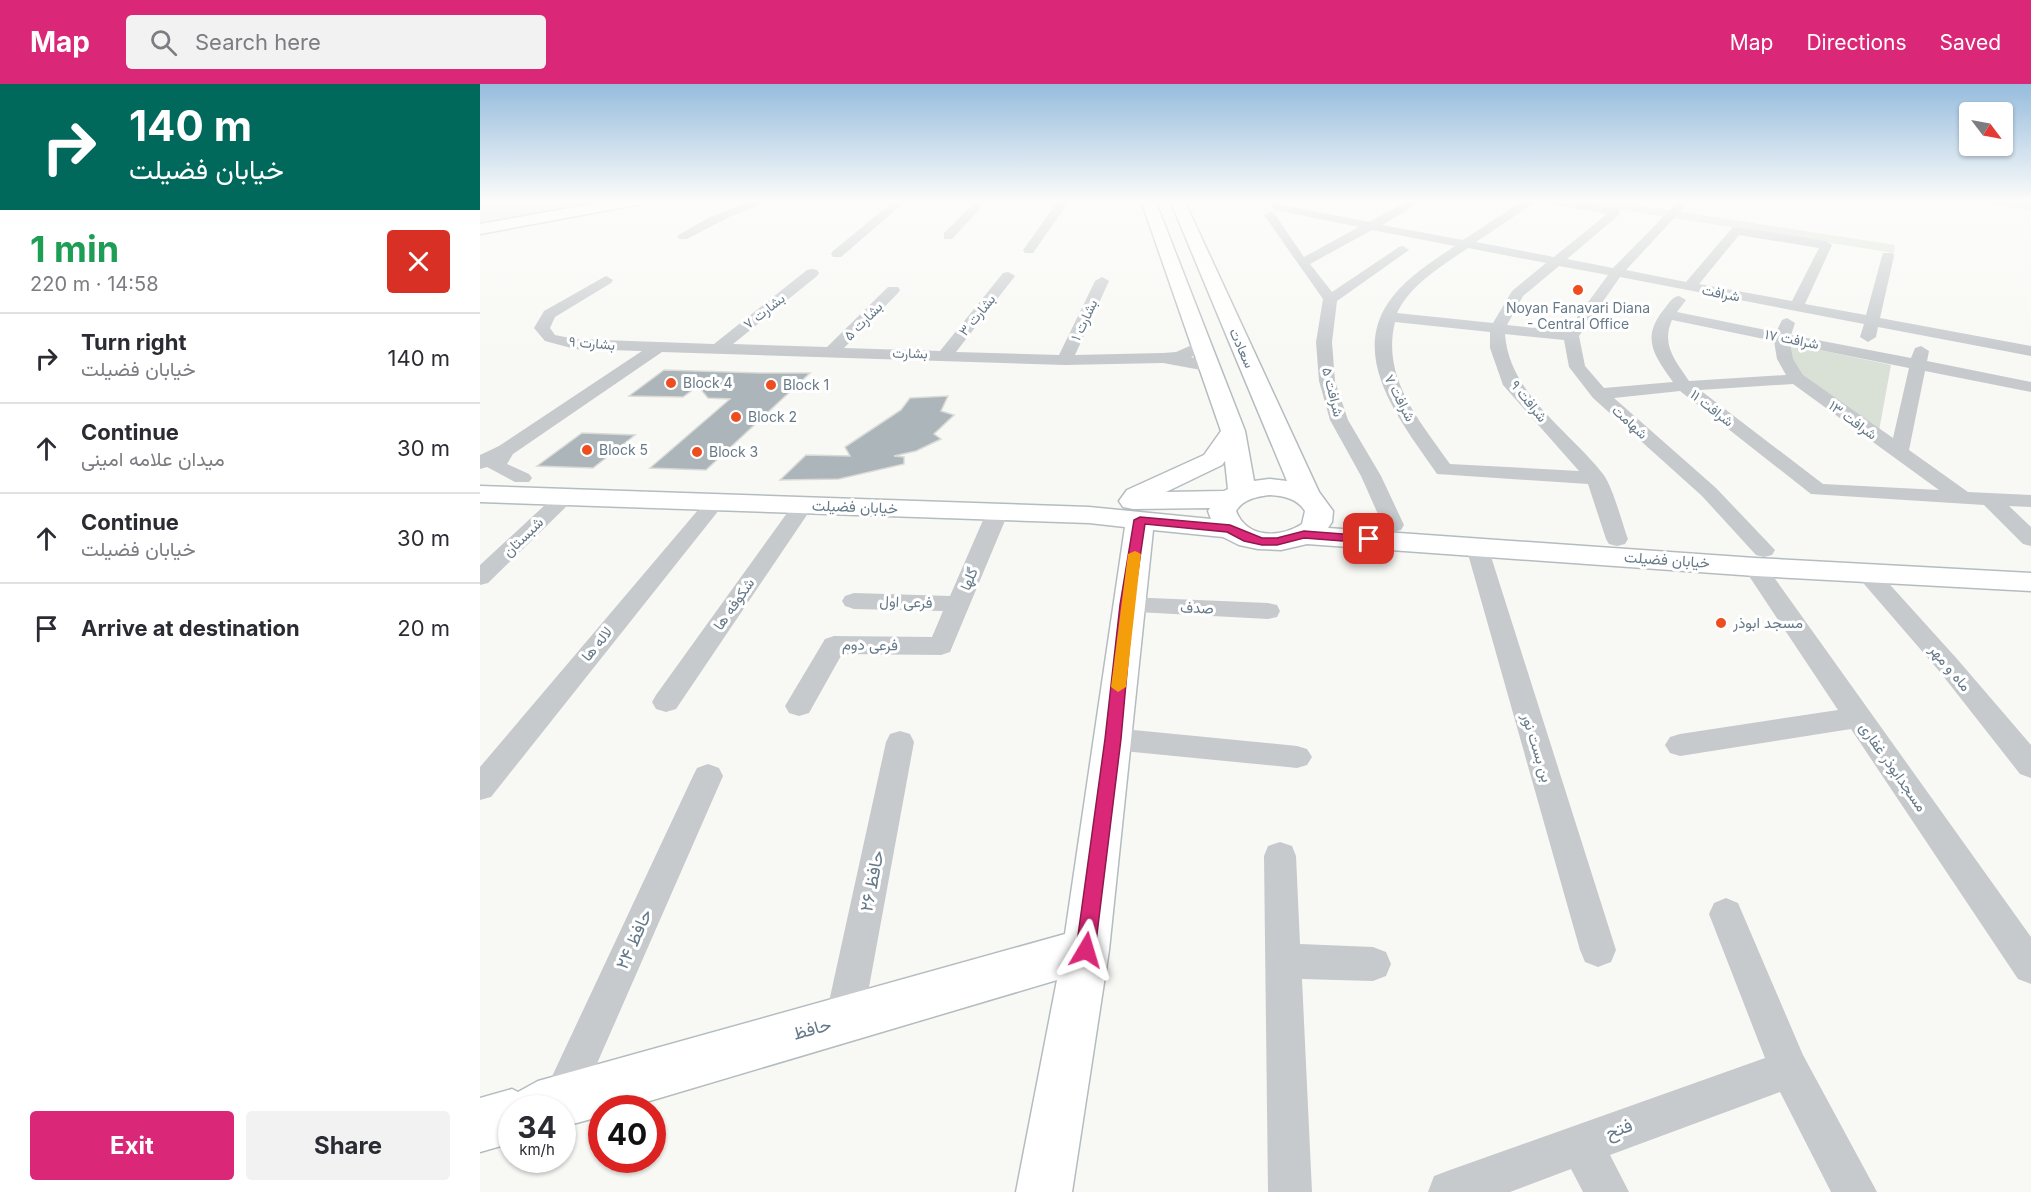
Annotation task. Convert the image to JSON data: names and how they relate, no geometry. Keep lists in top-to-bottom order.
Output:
{
  "streets": {
    "street": [
      "شرافت",
      "بشارت ۷",
      "بشارت ۳",
      "بشارت ۱",
      "بشارت ۵",
      "شرافت ۱۷",
      "بشارت ۹",
      "سعادت",
      "بشارت",
      "شرافت ۵",
      "شرافت ۷",
      "شرافت ۹",
      "شرافت ۱۱",
      "شرافت ۱۳",
      "شهامت",
      "خیابان فضیلت",
      "شبستان",
      "گلها",
      "فرعی اول",
      "شکوفه ها",
      "صدف",
      "لاله ها",
      "فرعی دوم",
      "ماه و مهر",
      "بن بست نور",
      "مسجدابوذر غفاری",
      "حافظ ۲۶",
      "حافظ ۲۴",
      "حافظ",
      "فتح"
    ]
  },
  "crossings": [
    ["شرافت", "شرافت ۱۱"],
    ["بشارت ۷", "بشارت"],
    ["بشارت ۳", "بشارت"],
    ["بشارت ۱", "بشارت"],
    ["بشارت ۵", "بشارت"],
    ["شرافت ۱۷", "شرافت ۱۱"],
    ["شرافت ۱۷", "شرافت ۱۳"],
    ["بشارت ۹", "بشارت"],
    ["سعادت", "خیابان فضیلت"],
    ["شرافت ۵", "خیابان فضیلت"],
    ["شرافت ۷", "شرافت ۹"],
    ["شرافت ۱۱", "شرافت ۱۳"],
    ["شهامت", "خیابان فضیلت"],
    ["شهامت", "مسجدابوذر غفاری"],
    ["خیابان فضیلت", "شبستان"],
    ["خیابان فضیلت", "گلها"],
    ["خیابان فضیلت", "شکوفه ها"],
    ["خیابان فضیلت", "لاله ها"],
    ["خیابان فضیلت", "ماه و مهر"],
    ["خیابان فضیلت", "بن بست نور"],
    ["خیابان فضیلت", "مسجدابوذر غفاری"],
    ["گلها", "فرعی اول"],
    ["گلها", "فرعی دوم"],
    ["حافظ ۲۶", "حافظ"]
  ],
  "places": [
    "Noyan Fanavari Diana - Central Office",
    "Block 4",
    "Block 1",
    "Block 2",
    "Block 5",
    "Block 3",
    "مسجد ابوذر"
  ],
  "north": "bottom right",
  "page": {
    "header": "Map",
    "search": "Search here",
    "nav": ["Map", "Directions", "Saved"],
    "turn": ["140 m", "خیابان فضیلت"],
    "heading": ["1 min", "220 m · 14:58"],
    "list": [
      {
        "name": "Turn right",
        "note": "خیابان فضیلت",
        "value": "140 m"
      },
      {
        "name": "Continue",
        "note": "میدان علامه امینی",
        "value": "30 m"
      },
      {
        "name": "Continue",
        "note": "خیابان فضیلت",
        "value": "30 m"
      },
      {
        "name": "Arrive at destination",
        "value": "20 m"
      }
    ],
    "speed": "34 km/h",
    "limit": "40",
    "buttons": ["Exit", "Share"]
  }
}
